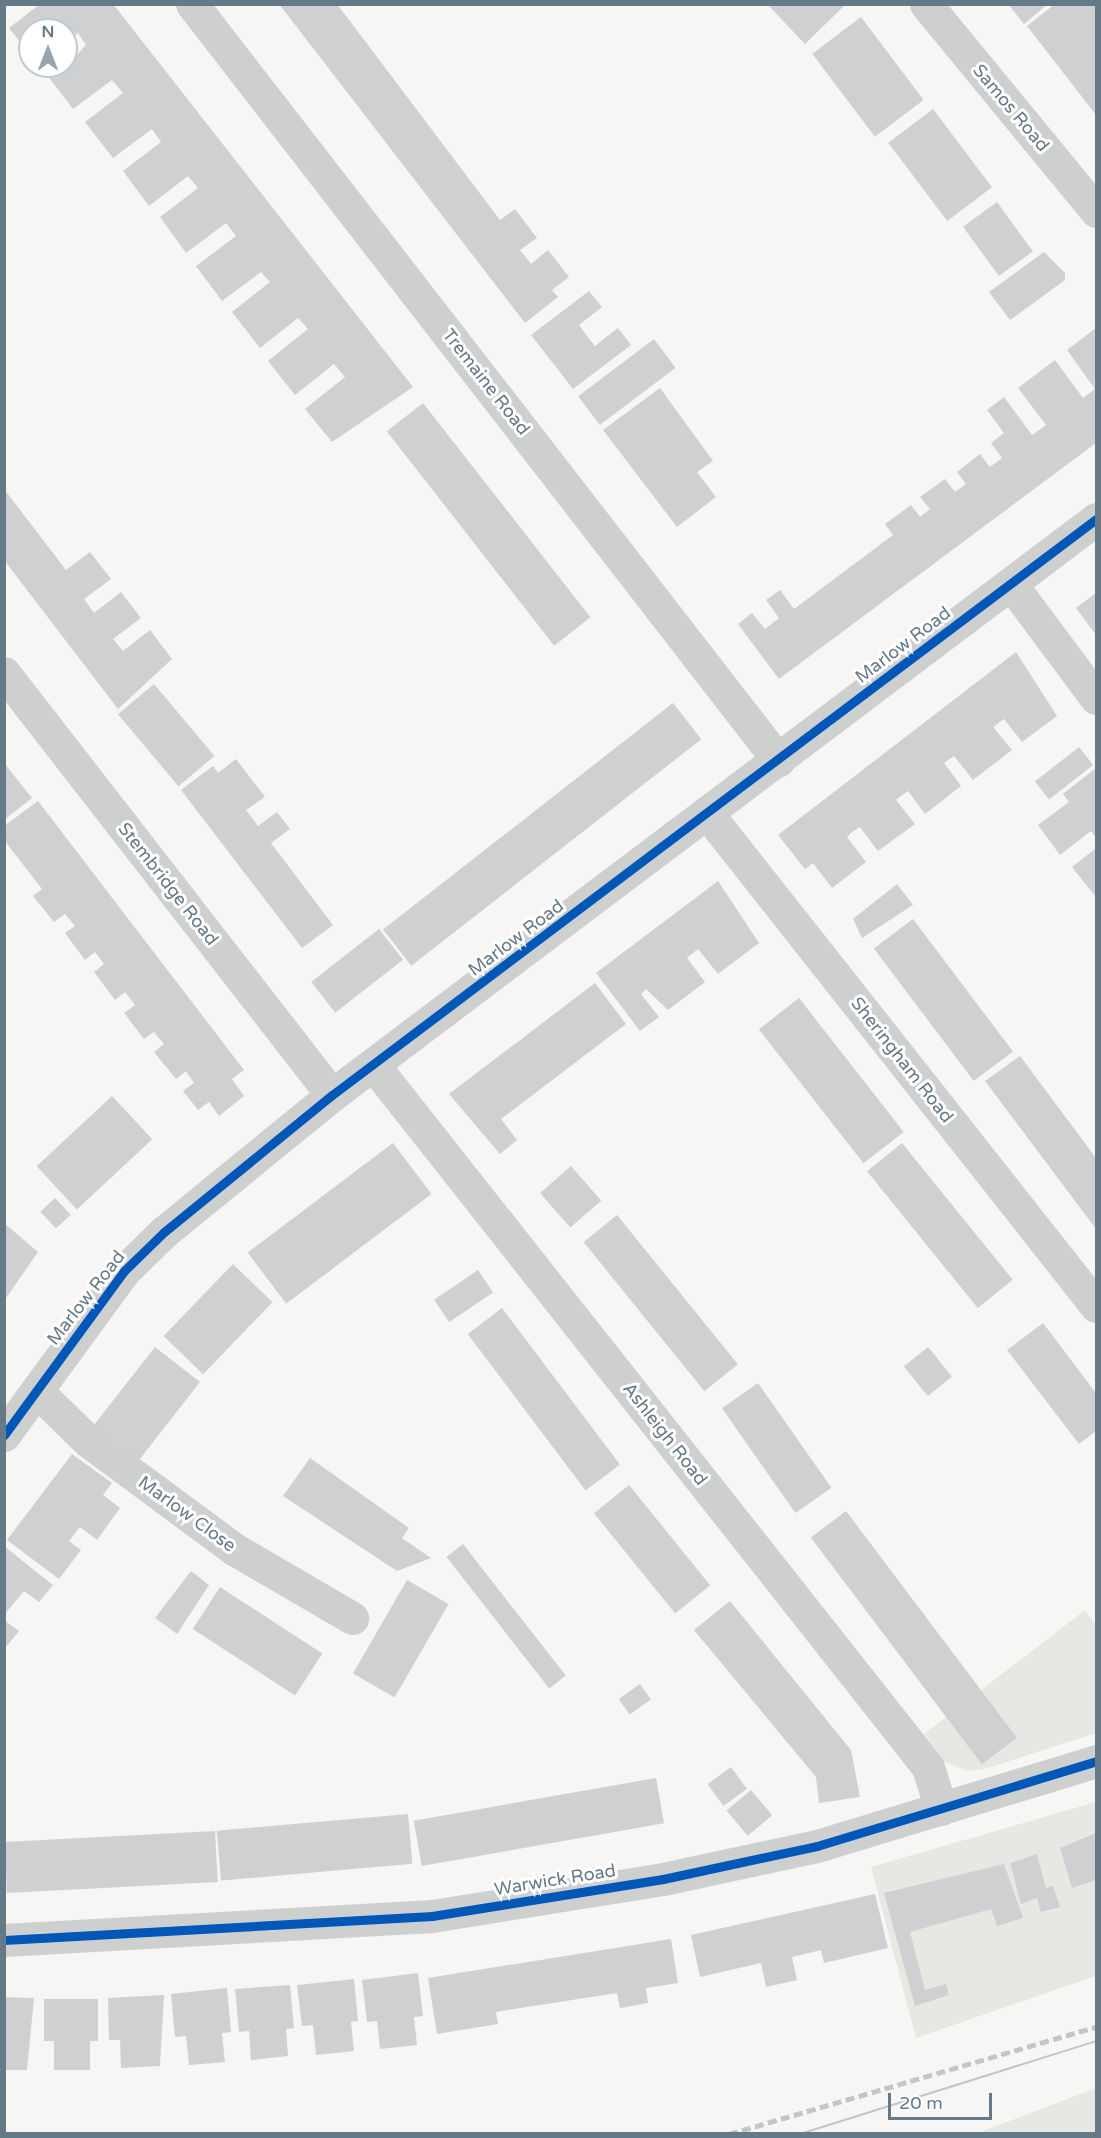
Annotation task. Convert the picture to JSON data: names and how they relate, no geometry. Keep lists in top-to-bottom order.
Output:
{
  "streets": {
    "street": [
      "Samos Road",
      "Tremaine Road",
      "Marlow Road",
      "Stembridge Road",
      "Sheringham Road",
      "Ashleigh Road",
      "Marlow Close",
      "Warwick Road"
    ]
  },
  "crossings": [
    ["Tremaine Road", "Marlow Road"],
    ["Marlow Road", "Stembridge Road"],
    ["Marlow Road", "Sheringham Road"],
    ["Marlow Road", "Ashleigh Road"],
    ["Marlow Road", "Marlow Close"],
    ["Ashleigh Road", "Warwick Road"]
  ],
  "scale_bar": "20 m",
  "north": "top"
}
